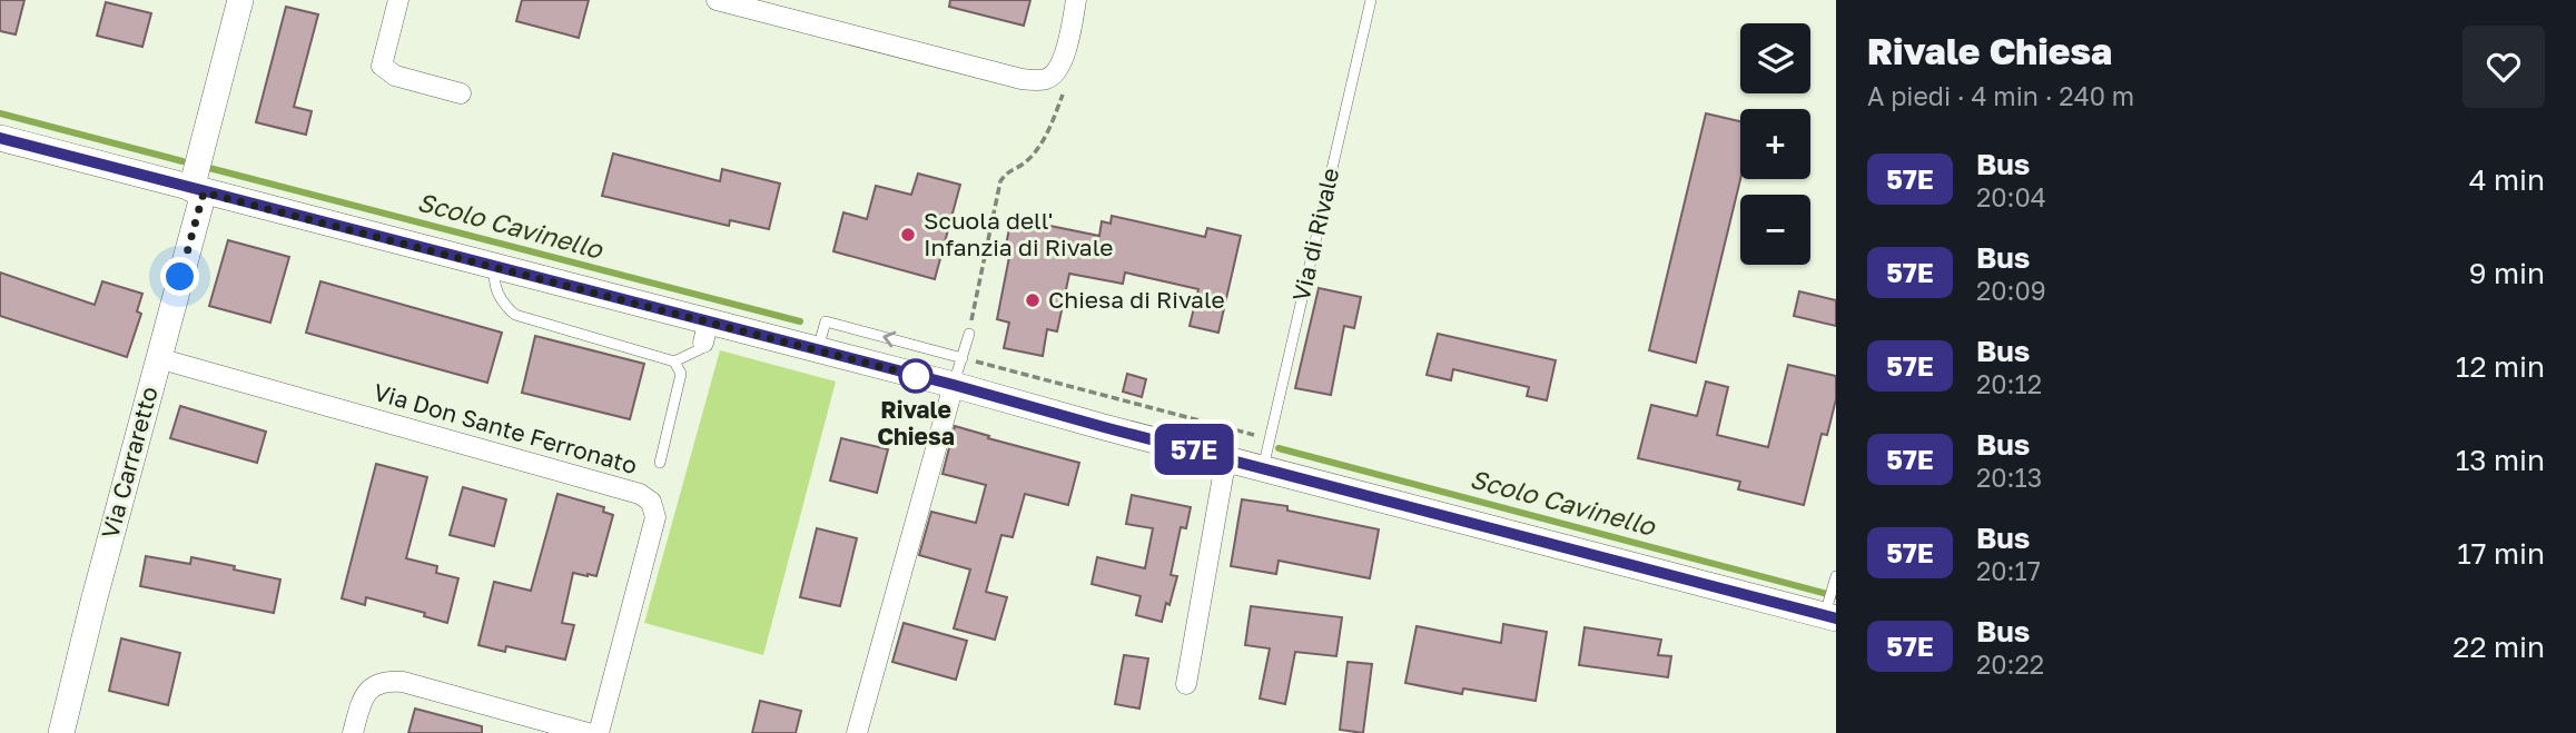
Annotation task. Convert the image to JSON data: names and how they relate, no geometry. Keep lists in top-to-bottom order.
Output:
{
  "streets": {
    "street": ["Via Don Sante Ferronato", "Via Carraretto"],
    "lane": ["Via di Rivale"]
  },
  "crossings": [
    ["Via Don Sante Ferronato", "Via Carraretto"]
  ],
  "water": ["Scolo Cavinello"],
  "places": ["Scuola dell' Infanzia di Rivale", "Chiesa di Rivale", "Rivale Chiesa"],
  "lines": ["bus line 57E"],
  "page": {
    "on_map": "57E",
    "heading": ["Rivale Chiesa", "A piedi · 4 min · 240 m"],
    "map_buttons": ["+", "−"],
    "list": [
      {
        "mark": "57E",
        "name": "Bus",
        "note": "20:04",
        "value": "4 min"
      },
      {
        "mark": "57E",
        "name": "Bus",
        "note": "20:09",
        "value": "9 min"
      },
      {
        "mark": "57E",
        "name": "Bus",
        "note": "20:12",
        "value": "12 min"
      },
      {
        "mark": "57E",
        "name": "Bus",
        "note": "20:13",
        "value": "13 min"
      },
      {
        "mark": "57E",
        "name": "Bus",
        "note": "20:17",
        "value": "17 min"
      },
      {
        "mark": "57E",
        "name": "Bus",
        "note": "20:22",
        "value": "22 min"
      }
    ]
  }
}
